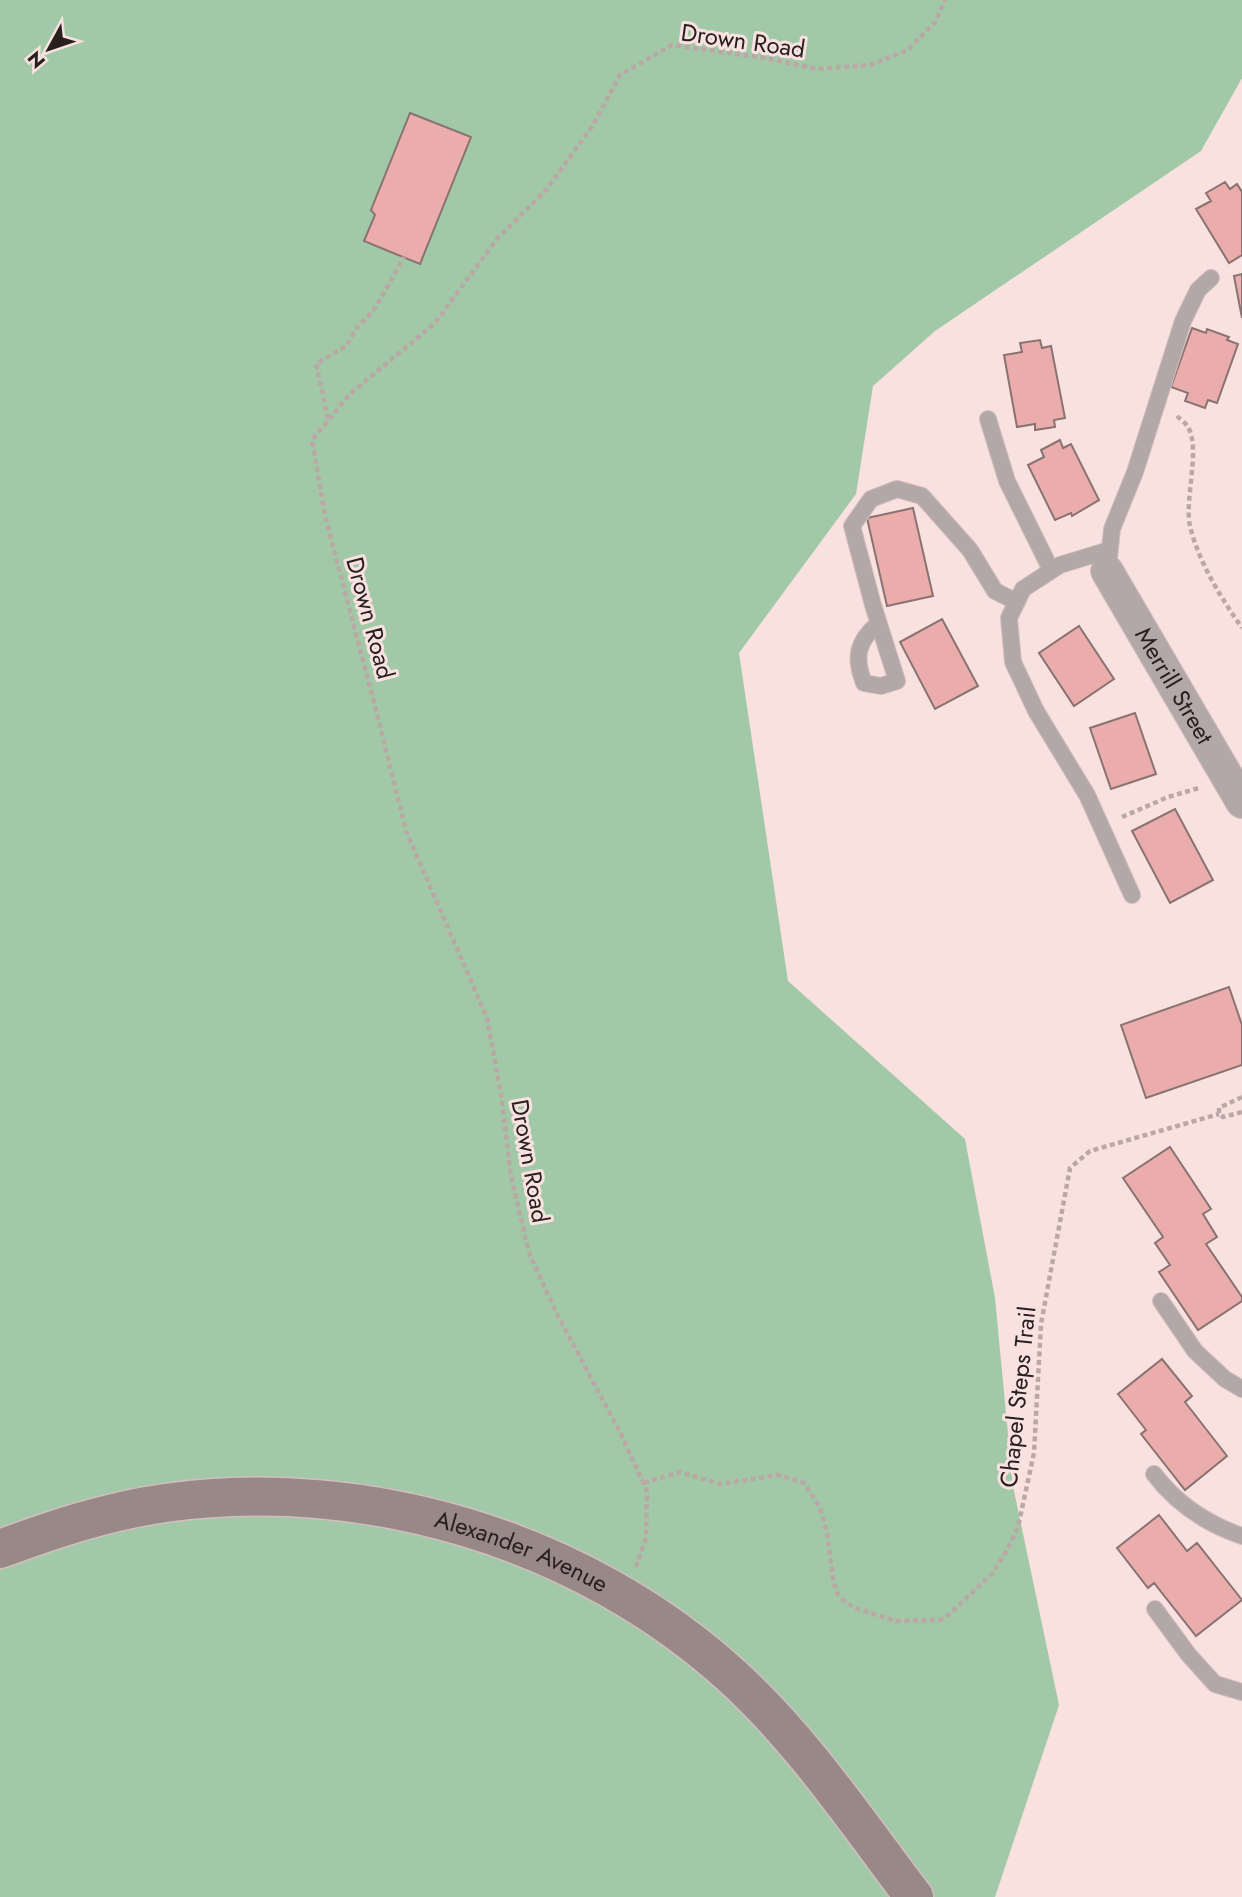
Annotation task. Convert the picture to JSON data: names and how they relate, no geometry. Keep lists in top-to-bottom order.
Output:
{
  "streets": {
    "main road": ["Alexander Avenue"],
    "street": ["Merrill Street"],
    "path": ["Drown Road", "Chapel Steps Trail"]
  },
  "crossings": [
    ["Drown Road", "Chapel Steps Trail"],
    ["Drown Road", "Alexander Avenue"]
  ],
  "north": "bottom left"
}
